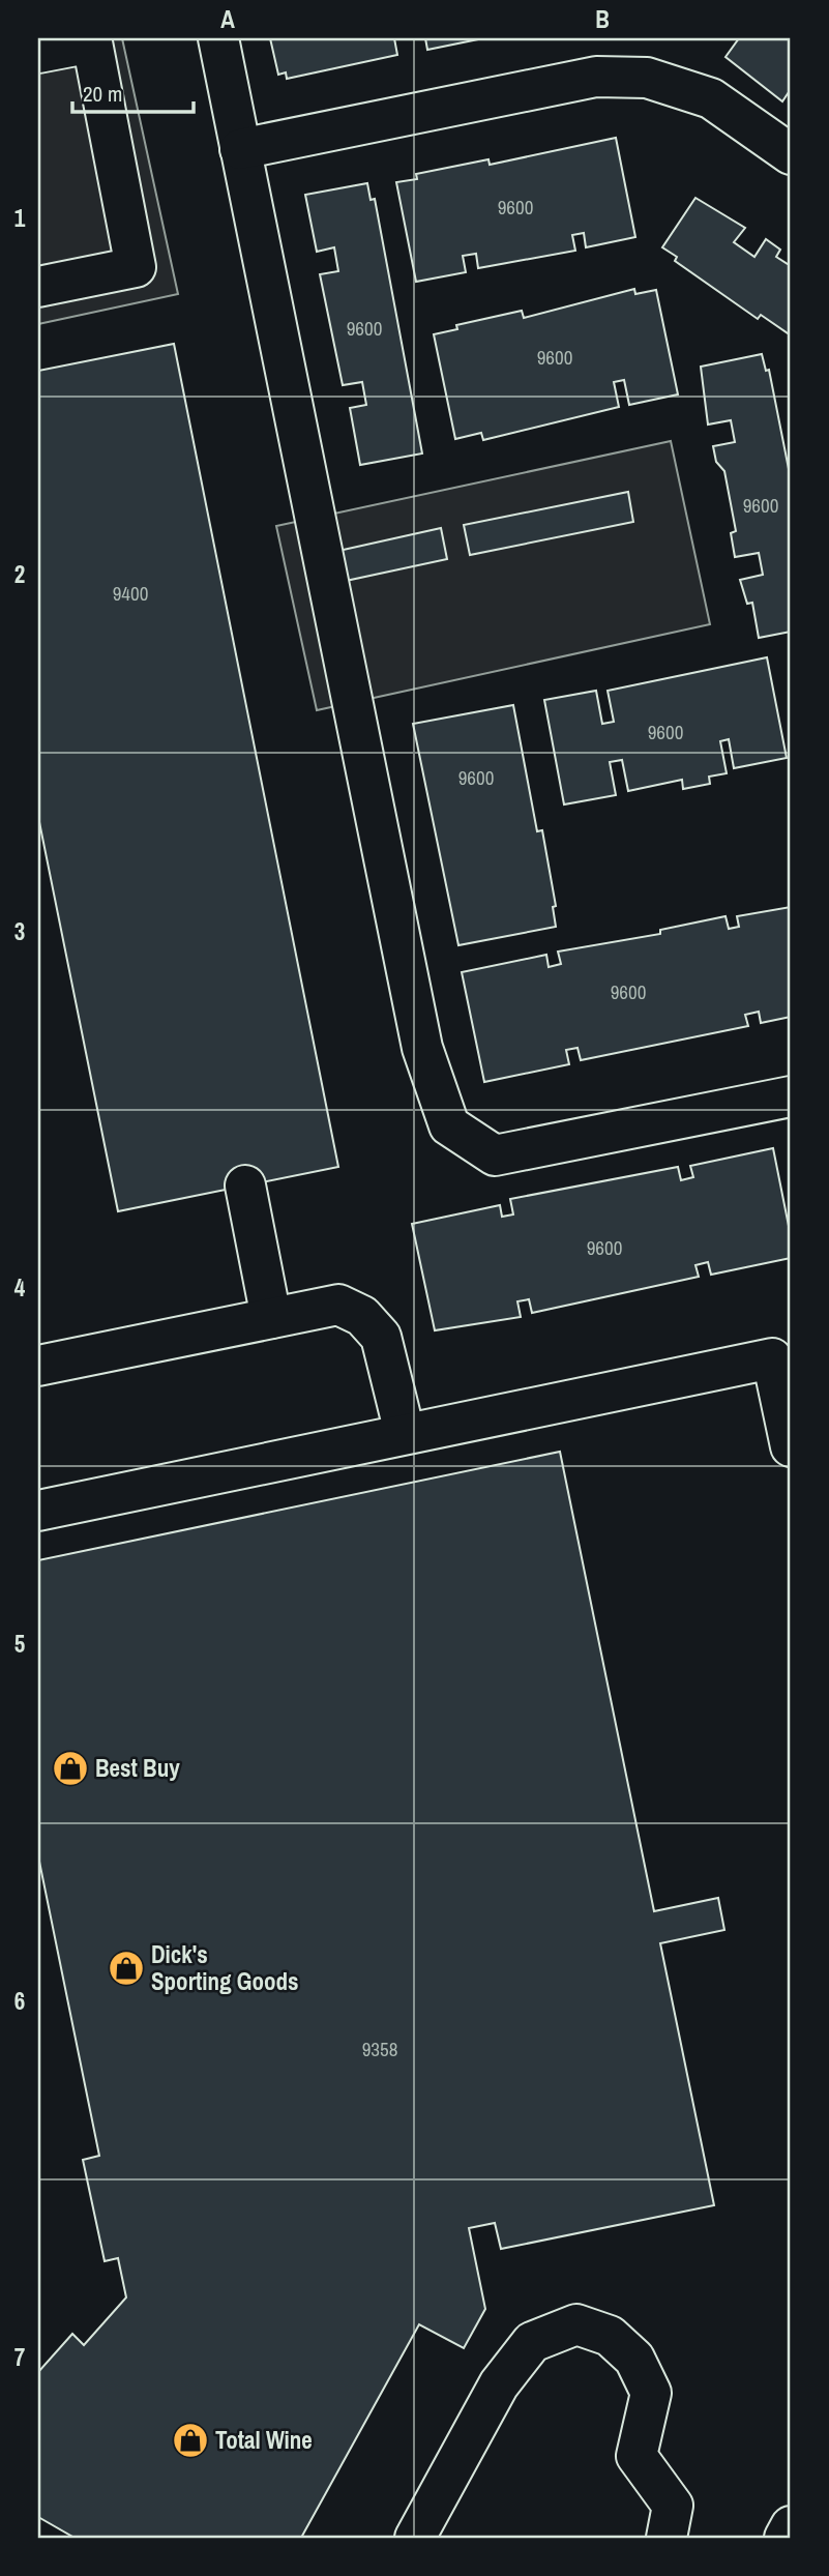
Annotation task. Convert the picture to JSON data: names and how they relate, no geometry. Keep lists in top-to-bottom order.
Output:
{
  "places": {
    "shop": ["Best Buy", "Dick's Sporting Goods", "Total Wine"]
  },
  "house_numbers": [
    "9600",
    "9600",
    "9600",
    "9600",
    "9400",
    "9600",
    "9600",
    "9600",
    "9600",
    "9358"
  ],
  "scale_bar": "20 m",
  "grid": {
    "columns": ["A", "B"],
    "rows": [
      "1",
      "2",
      "3",
      "4",
      "5",
      "6",
      "7"
    ]
  }
}
